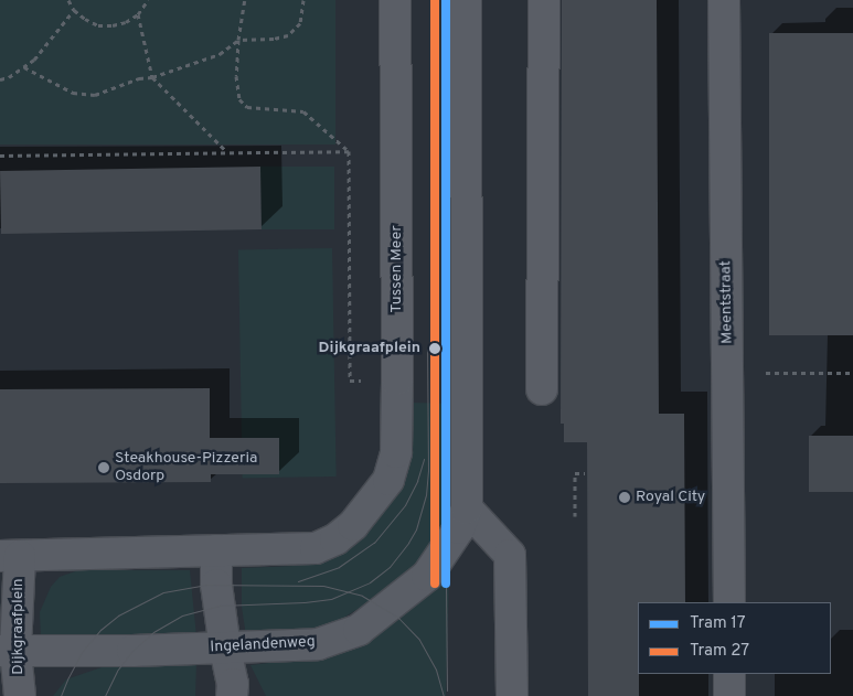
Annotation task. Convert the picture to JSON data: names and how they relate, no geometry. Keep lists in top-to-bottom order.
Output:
{
  "streets": {
    "street": [
      "Tussen Meer",
      "Meentstraat",
      "Dijkgraafplein",
      "Ingelandenweg"
    ]
  },
  "crossings": [
    ["Tussen Meer", "Dijkgraafplein"],
    ["Dijkgraafplein", "Ingelandenweg"]
  ],
  "places": ["Dijkgraafplein", "Steakhouse-Pizzeria Osdorp", "Royal City"],
  "lines": ["tram line 17", "tram line 27"],
  "legend": ["Tram 17", "Tram 27"]
}
